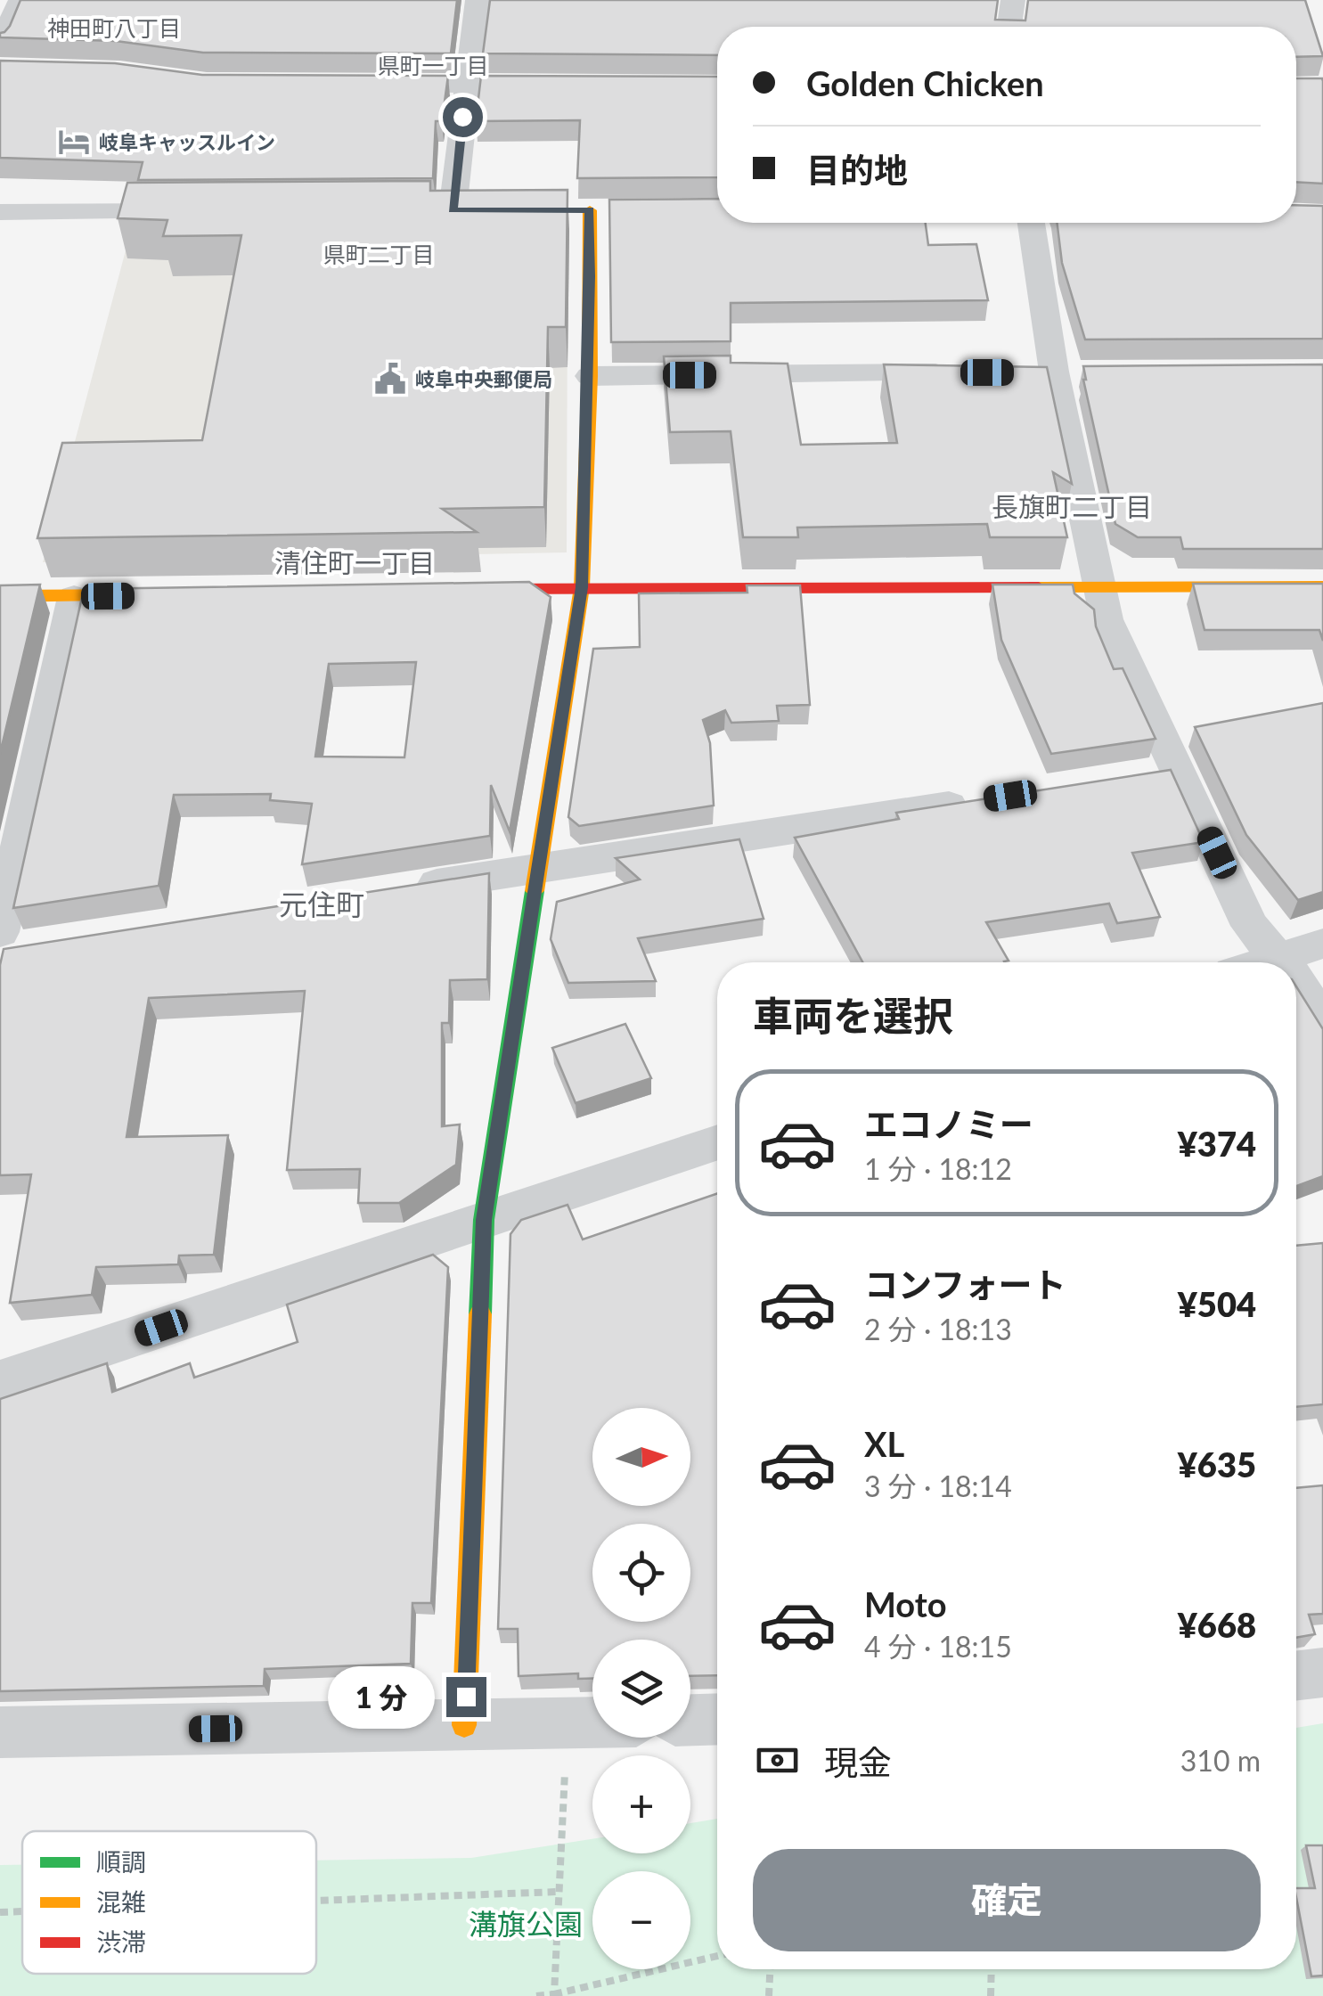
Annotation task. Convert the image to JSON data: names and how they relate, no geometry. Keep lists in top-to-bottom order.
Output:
{
  "districts": [
    "神田町八丁目",
    "県町一丁目",
    "県町二丁目",
    "長旗町二丁目",
    "清住町一丁目",
    "元住町"
  ],
  "parks": ["溝旗公園"],
  "places": {
    "hotel": ["岐阜キャッスルイン"],
    "public building": ["岐阜中央郵便局"]
  },
  "legend": ["順調", "混雑", "渋滞"],
  "north": "right",
  "page": {
    "banner": ["Golden Chicken", "目的地"],
    "heading": "車両を選択",
    "list": [
      {
        "name": "エコノミー",
        "note": "1 分 · 18:12",
        "value": "¥374"
      },
      {
        "name": "コンフォート",
        "note": "2 分 · 18:13",
        "value": "¥504"
      },
      {
        "name": "XL",
        "note": "3 分 · 18:14",
        "value": "¥635"
      },
      {
        "name": "Moto",
        "note": "4 分 · 18:15",
        "value": "¥668"
      }
    ],
    "map_buttons": ["+", "−"],
    "bubble": "1 分",
    "pay": ["現金", "310 m"],
    "buttons": "確定"
  }
}
